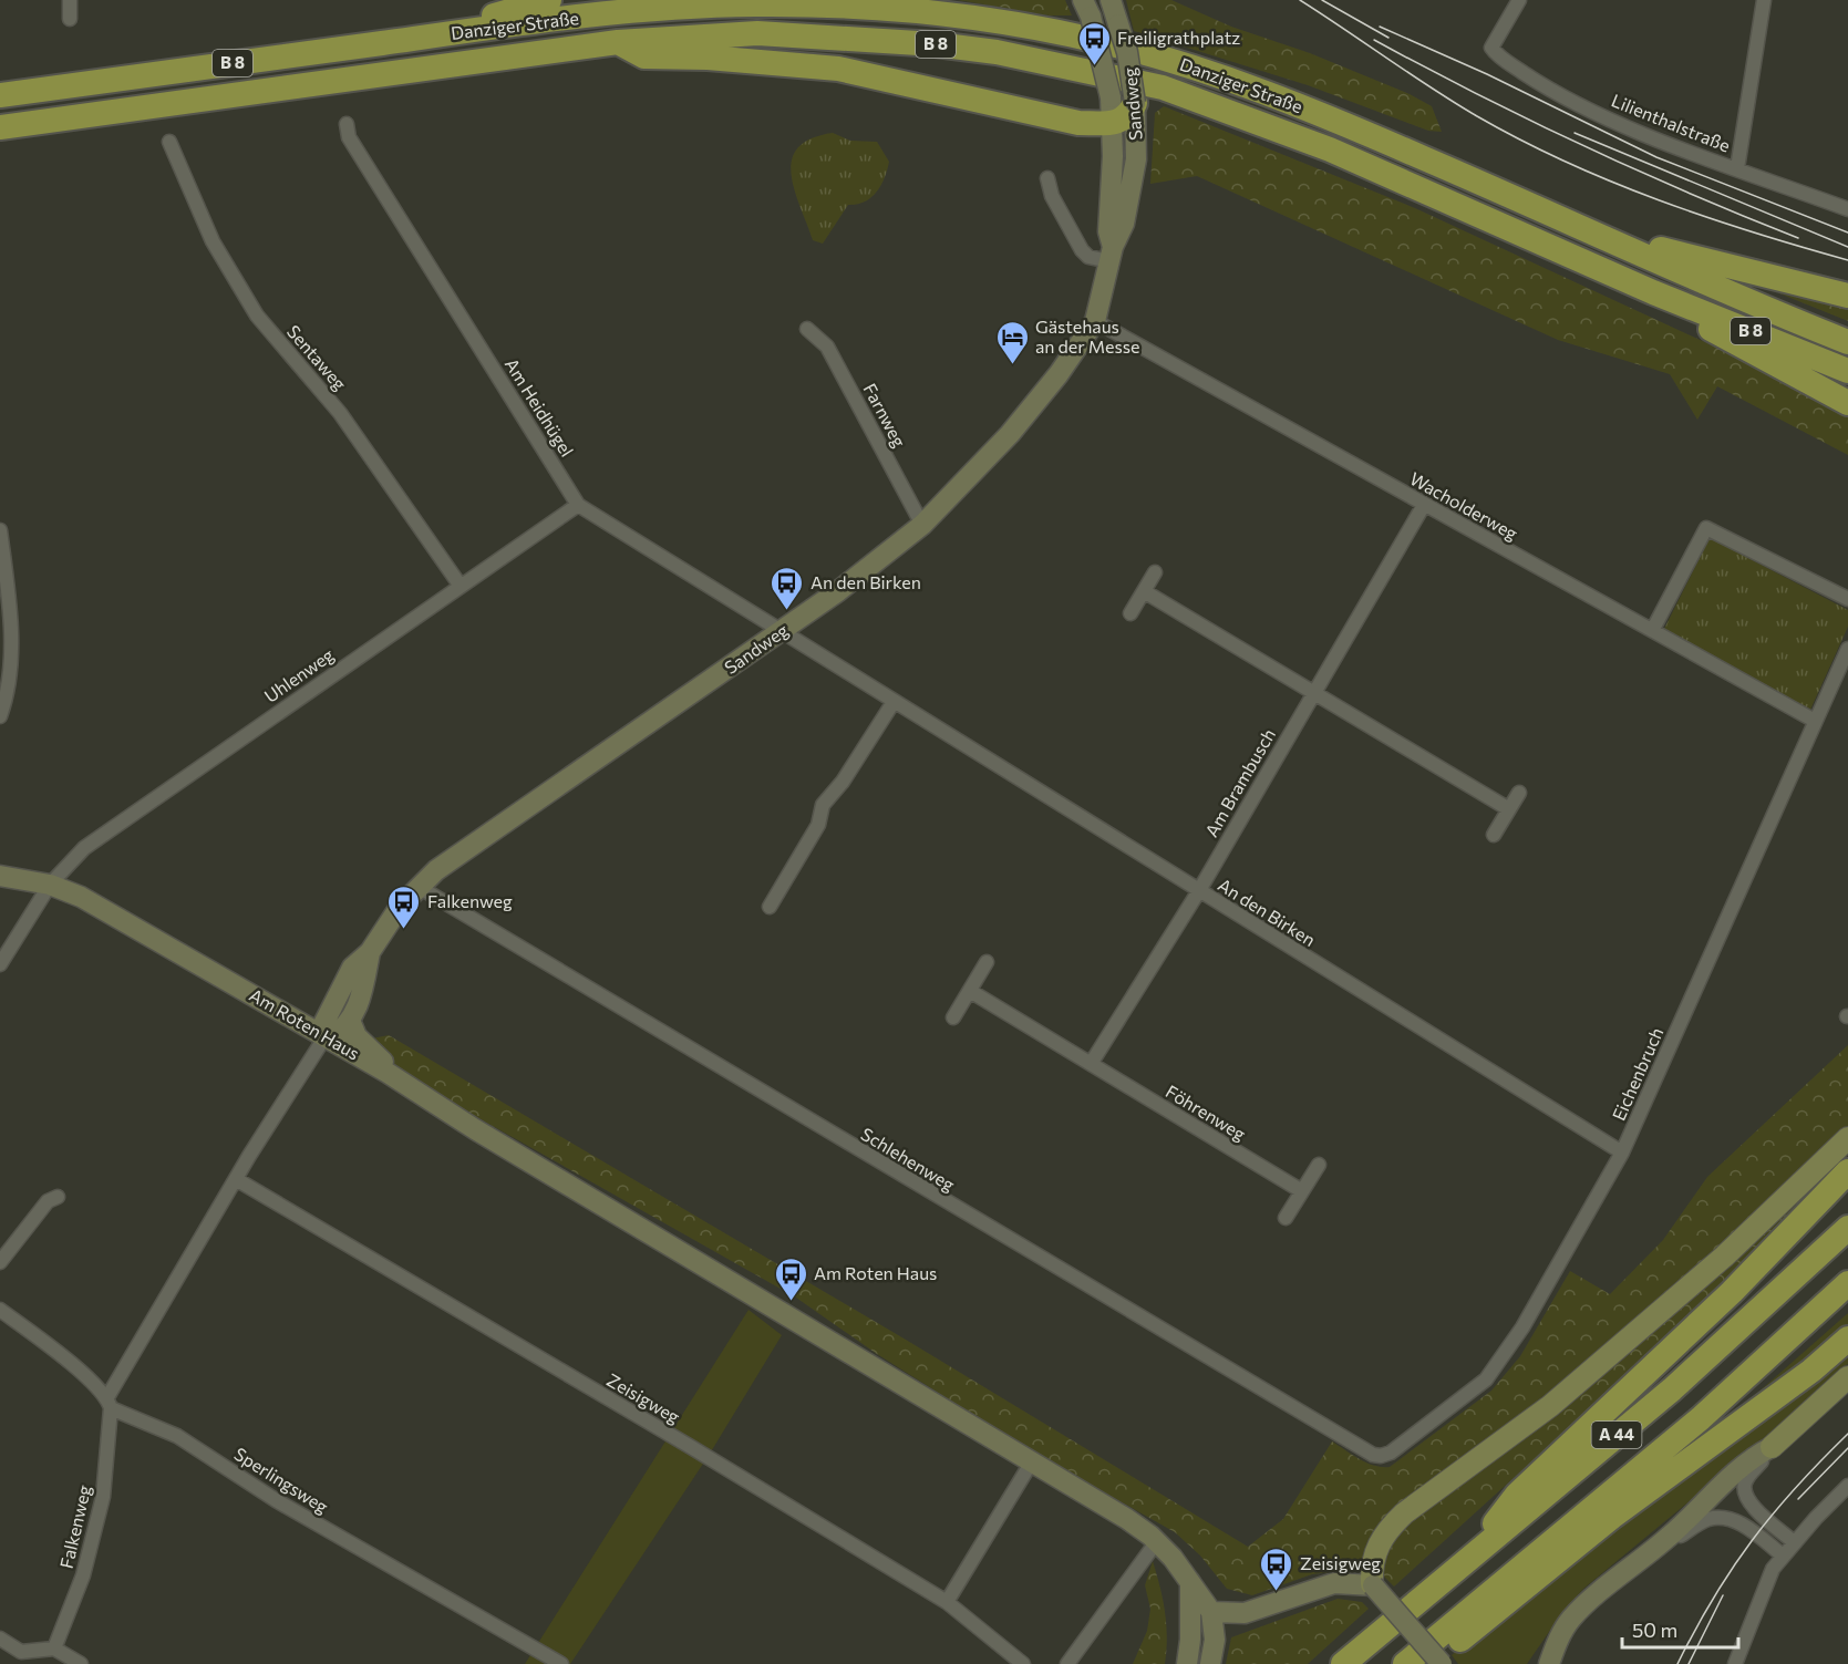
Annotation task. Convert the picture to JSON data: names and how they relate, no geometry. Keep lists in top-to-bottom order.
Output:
{
  "streets": {
    "highway": ["Danziger Straße", "B 8", "A 44"],
    "street": [
      "Sandweg",
      "Lilienthalstraße",
      "Sentaweg",
      "Am Heidhügel",
      "Farnweg",
      "Wacholderweg",
      "Uhlenweg",
      "Am Brambusch",
      "An den Birken",
      "Am Roten Haus",
      "Eichenbruch",
      "Föhrenweg",
      "Schlehenweg",
      "Zeisigweg",
      "Sperlingsweg",
      "Falkenweg"
    ]
  },
  "crossings": [
    ["Sandweg", "Am Heidhügel"],
    ["Sandweg", "Farnweg"],
    ["Sandweg", "Wacholderweg"],
    ["Sandweg", "An den Birken"],
    ["Sandweg", "Am Roten Haus"],
    ["Sandweg", "Schlehenweg"],
    ["Sandweg", "Falkenweg"],
    ["Sentaweg", "Uhlenweg"],
    ["Am Heidhügel", "Uhlenweg"],
    ["Am Heidhügel", "An den Birken"],
    ["Wacholderweg", "Am Brambusch"],
    ["Wacholderweg", "Eichenbruch"],
    ["Uhlenweg", "Am Roten Haus"],
    ["Am Brambusch", "An den Birken"],
    ["An den Birken", "Eichenbruch"],
    ["Am Roten Haus", "Falkenweg"],
    ["Eichenbruch", "Schlehenweg"],
    ["Zeisigweg", "Falkenweg"],
    ["Sperlingsweg", "Falkenweg"]
  ],
  "places": {
    "bus stop": [
      "Freiligrathplatz",
      "An den Birken",
      "Falkenweg",
      "Am Roten Haus",
      "Zeisigweg"
    ],
    "hotel": ["Gästehaus an der Messe"]
  },
  "scale_bar": "50 m"
}
